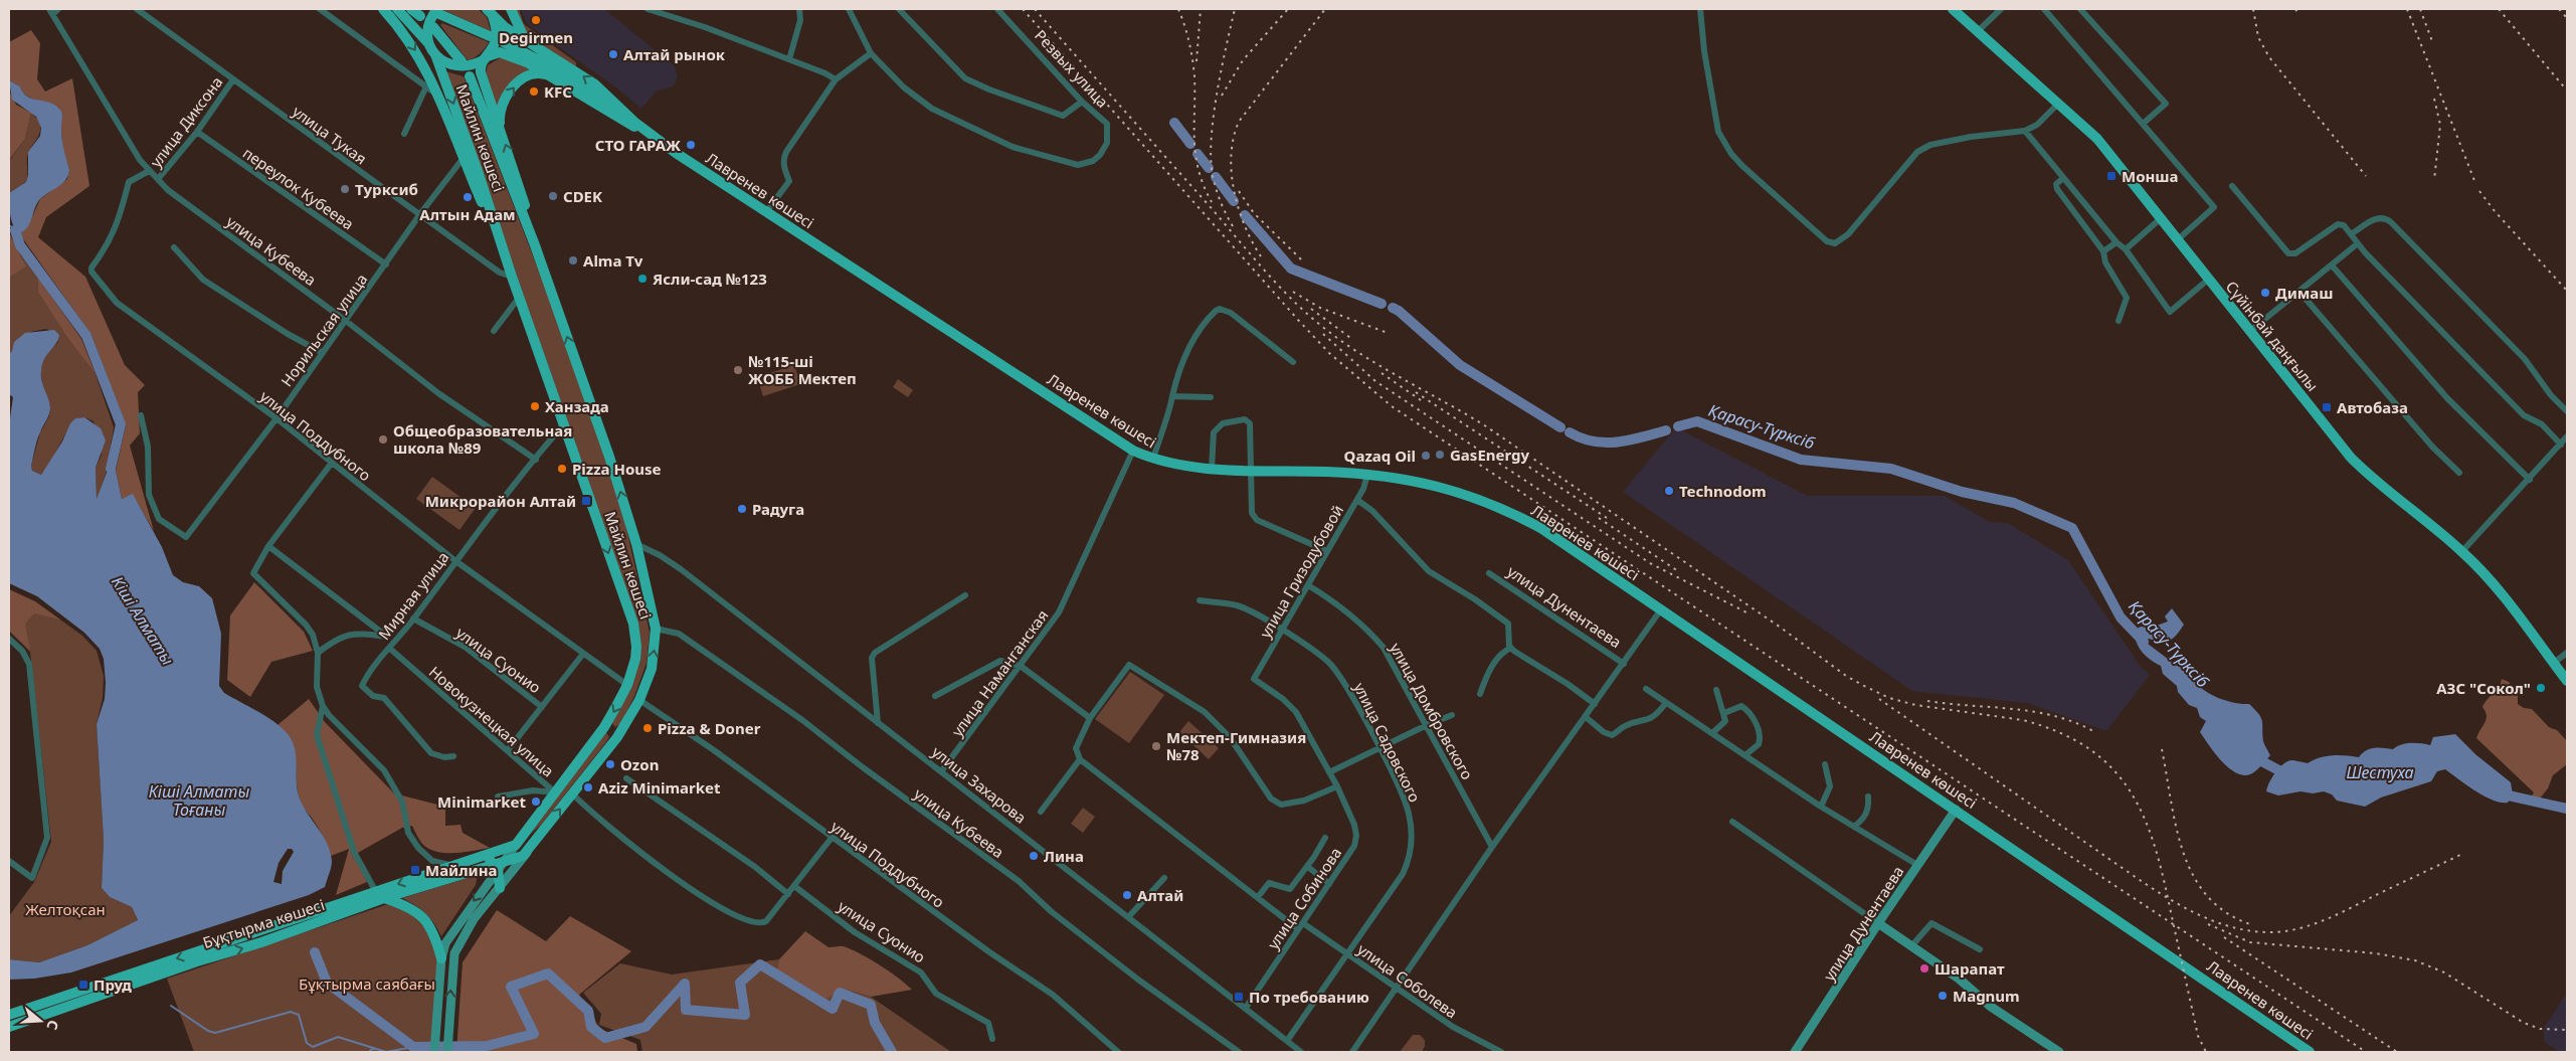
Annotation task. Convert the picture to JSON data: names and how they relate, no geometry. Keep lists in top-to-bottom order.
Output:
{
  "streets": {
    "main road": [
      "Майлин көшесі",
      "Лавренев көшесі",
      "Сүйінбай даңғылы",
      "Бұқтырма көшесі"
    ],
    "street": [
      "Резвых улица",
      "улица Диксона",
      "улица Тукая",
      "переулок Кубеева",
      "улица Кубеева",
      "Норильская улица",
      "улица Поддубного",
      "улица Гризодубовой",
      "Мирная улица",
      "улица Дунентаева",
      "улица Суонио",
      "улица Наманганская",
      "улица Домбровского",
      "Новокузнецкая улица",
      "улица Садовского",
      "улица Захарова",
      "улица Собинова",
      "улица Соболева"
    ]
  },
  "crossings": [
    ["улица Диксона", "улица Тукая"],
    ["улица Диксона", "переулок Кубеева"],
    ["улица Диксона", "улица Кубеева"],
    ["улица Тукая", "Майлин көшесі"],
    ["улица Тукая", "Норильская улица"],
    ["Майлин көшесі", "улица Кубеева"],
    ["Майлин көшесі", "улица Поддубного"],
    ["Майлин көшесі", "Мирная улица"],
    ["Майлин көшесі", "Новокузнецкая улица"],
    ["Майлин көшесі", "улица Захарова"],
    ["Майлин көшесі", "Бұқтырма көшесі"],
    ["переулок Кубеева", "Норильская улица"],
    ["Лавренев көшесі", "улица Гризодубовой"],
    ["Лавренев көшесі", "улица Дунентаева"],
    ["Лавренев көшесі", "улица Наманганская"],
    ["улица Кубеева", "Норильская улица"],
    ["улица Кубеева", "улица Поддубного"],
    ["улица Кубеева", "Мирная улица"],
    ["Норильская улица", "улица Поддубного"],
    ["улица Поддубного", "Мирная улица"],
    ["улица Гризодубовой", "улица Домбровского"],
    ["улица Гризодубовой", "улица Садовского"],
    ["улица Гризодубовой", "улица Собинова"],
    ["Мирная улица", "улица Суонио"],
    ["Мирная улица", "Новокузнецкая улица"],
    ["улица Наманганская", "улица Захарова"],
    ["улица Садовского", "улица Захарова"],
    ["улица Садовского", "улица Соболева"],
    ["улица Захарова", "улица Собинова"],
    ["улица Собинова", "улица Соболева"]
  ],
  "water": [
    "Қарасу-Түрксіб",
    "Кіші Алматы",
    "Шестуха",
    "Кіші Алматы Тоғаны"
  ],
  "parks": ["Желтоқсан", "Бұқтырма саябағы"],
  "places": {
    "other": [
      "Degirmen",
      "Алтай рынок",
      "KFC",
      "СТО ГАРАЖ",
      "Турксиб",
      "CDEK",
      "Алтын Адам",
      "Alma Tv",
      "Ясли-сад №123",
      "Димаш",
      "№115-ші ЖОББ Мектеп",
      "Ханзада",
      "Общеобразовательная школа №89",
      "GasEnergy",
      "Qazaq Oil",
      "Pizza House",
      "Technodom",
      "Радуга",
      "АЗС \"Сокол\"",
      "Pizza & Doner",
      "Мектеп-Гимназия №78",
      "Ozon",
      "Aziz Minimarket",
      "Minimarket",
      "Лина",
      "Алтай",
      "Шарапат",
      "Magnum"
    ],
    "transit": [
      "Монша",
      "Автобаза",
      "Микрорайон Алтай",
      "Майлина",
      "Пруд",
      "По требованию"
    ]
  },
  "north": "right"
}
